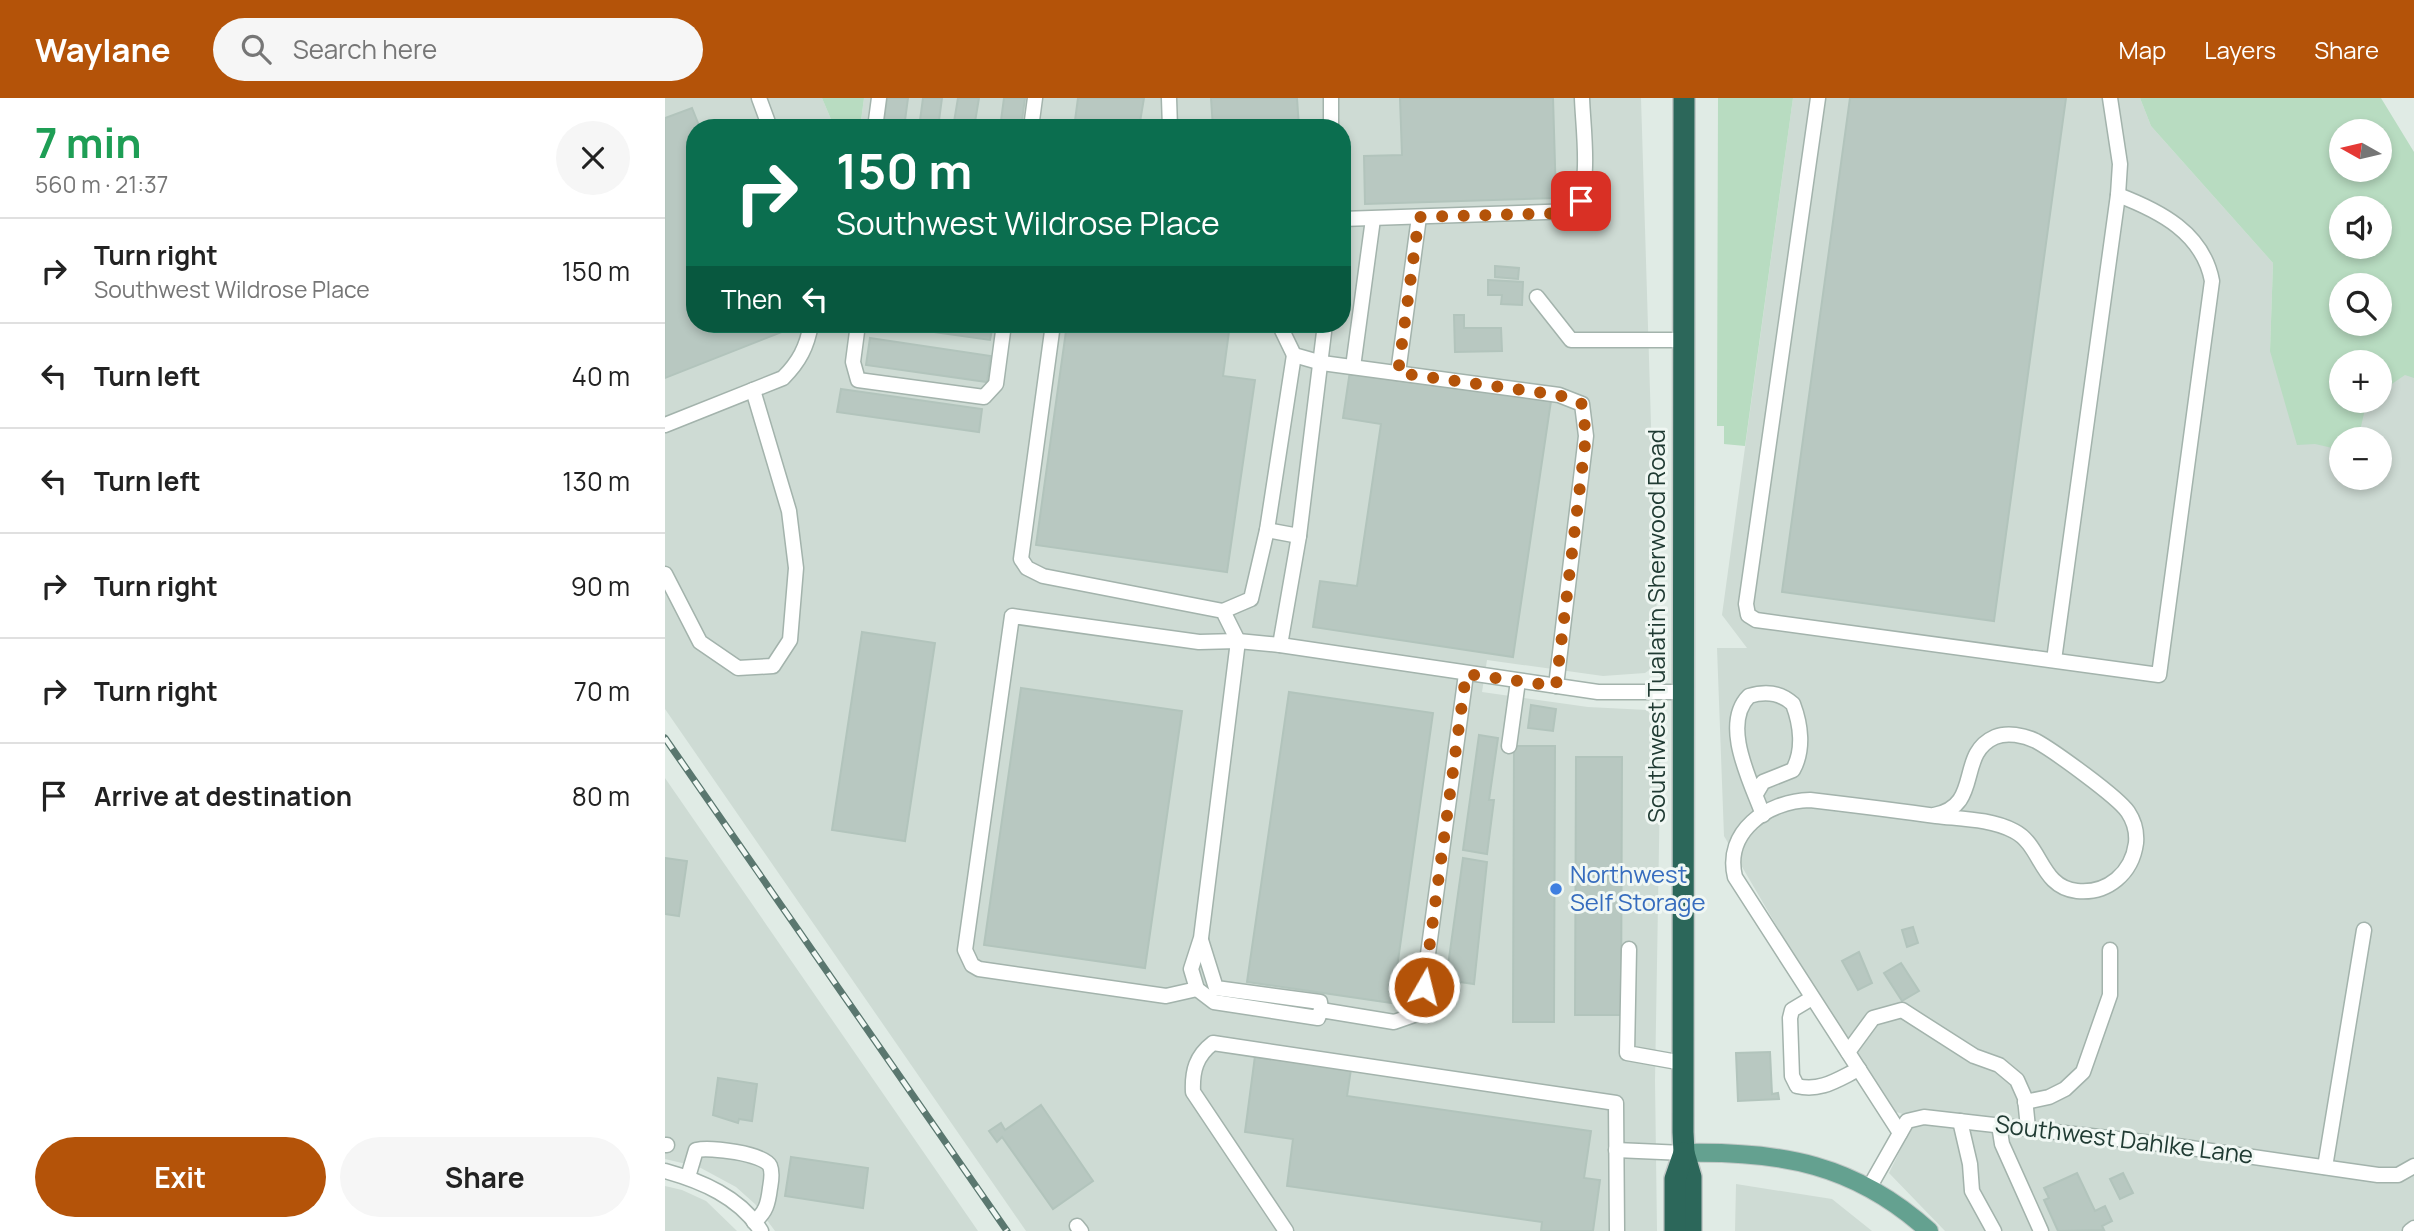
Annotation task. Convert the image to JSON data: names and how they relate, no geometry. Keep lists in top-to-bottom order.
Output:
{
  "streets": {
    "highway": ["Southwest Tualatin Sherwood Road"],
    "street": ["Southwest Dahlke Lane"]
  },
  "places": ["Northwest Self Storage"],
  "north": "left",
  "page": {
    "header": "Waylane",
    "search": "Search here",
    "nav": ["Map", "Layers", "Share"],
    "heading": ["7 min", "560 m · 21:37"],
    "map_buttons": ["+", "−"],
    "turn": ["150 m", "Southwest Wildrose Place"],
    "list": [
      {
        "name": "Turn right",
        "note": "Southwest Wildrose Place",
        "value": "150 m"
      },
      {
        "name": "Turn left",
        "value": "40 m"
      },
      {
        "name": "Turn left",
        "value": "130 m"
      },
      {
        "name": "Turn right",
        "value": "90 m"
      },
      {
        "name": "Turn right",
        "value": "70 m"
      },
      {
        "name": "Arrive at destination",
        "value": "80 m"
      }
    ],
    "then": "Then",
    "buttons": ["Exit", "Share"]
  }
}
